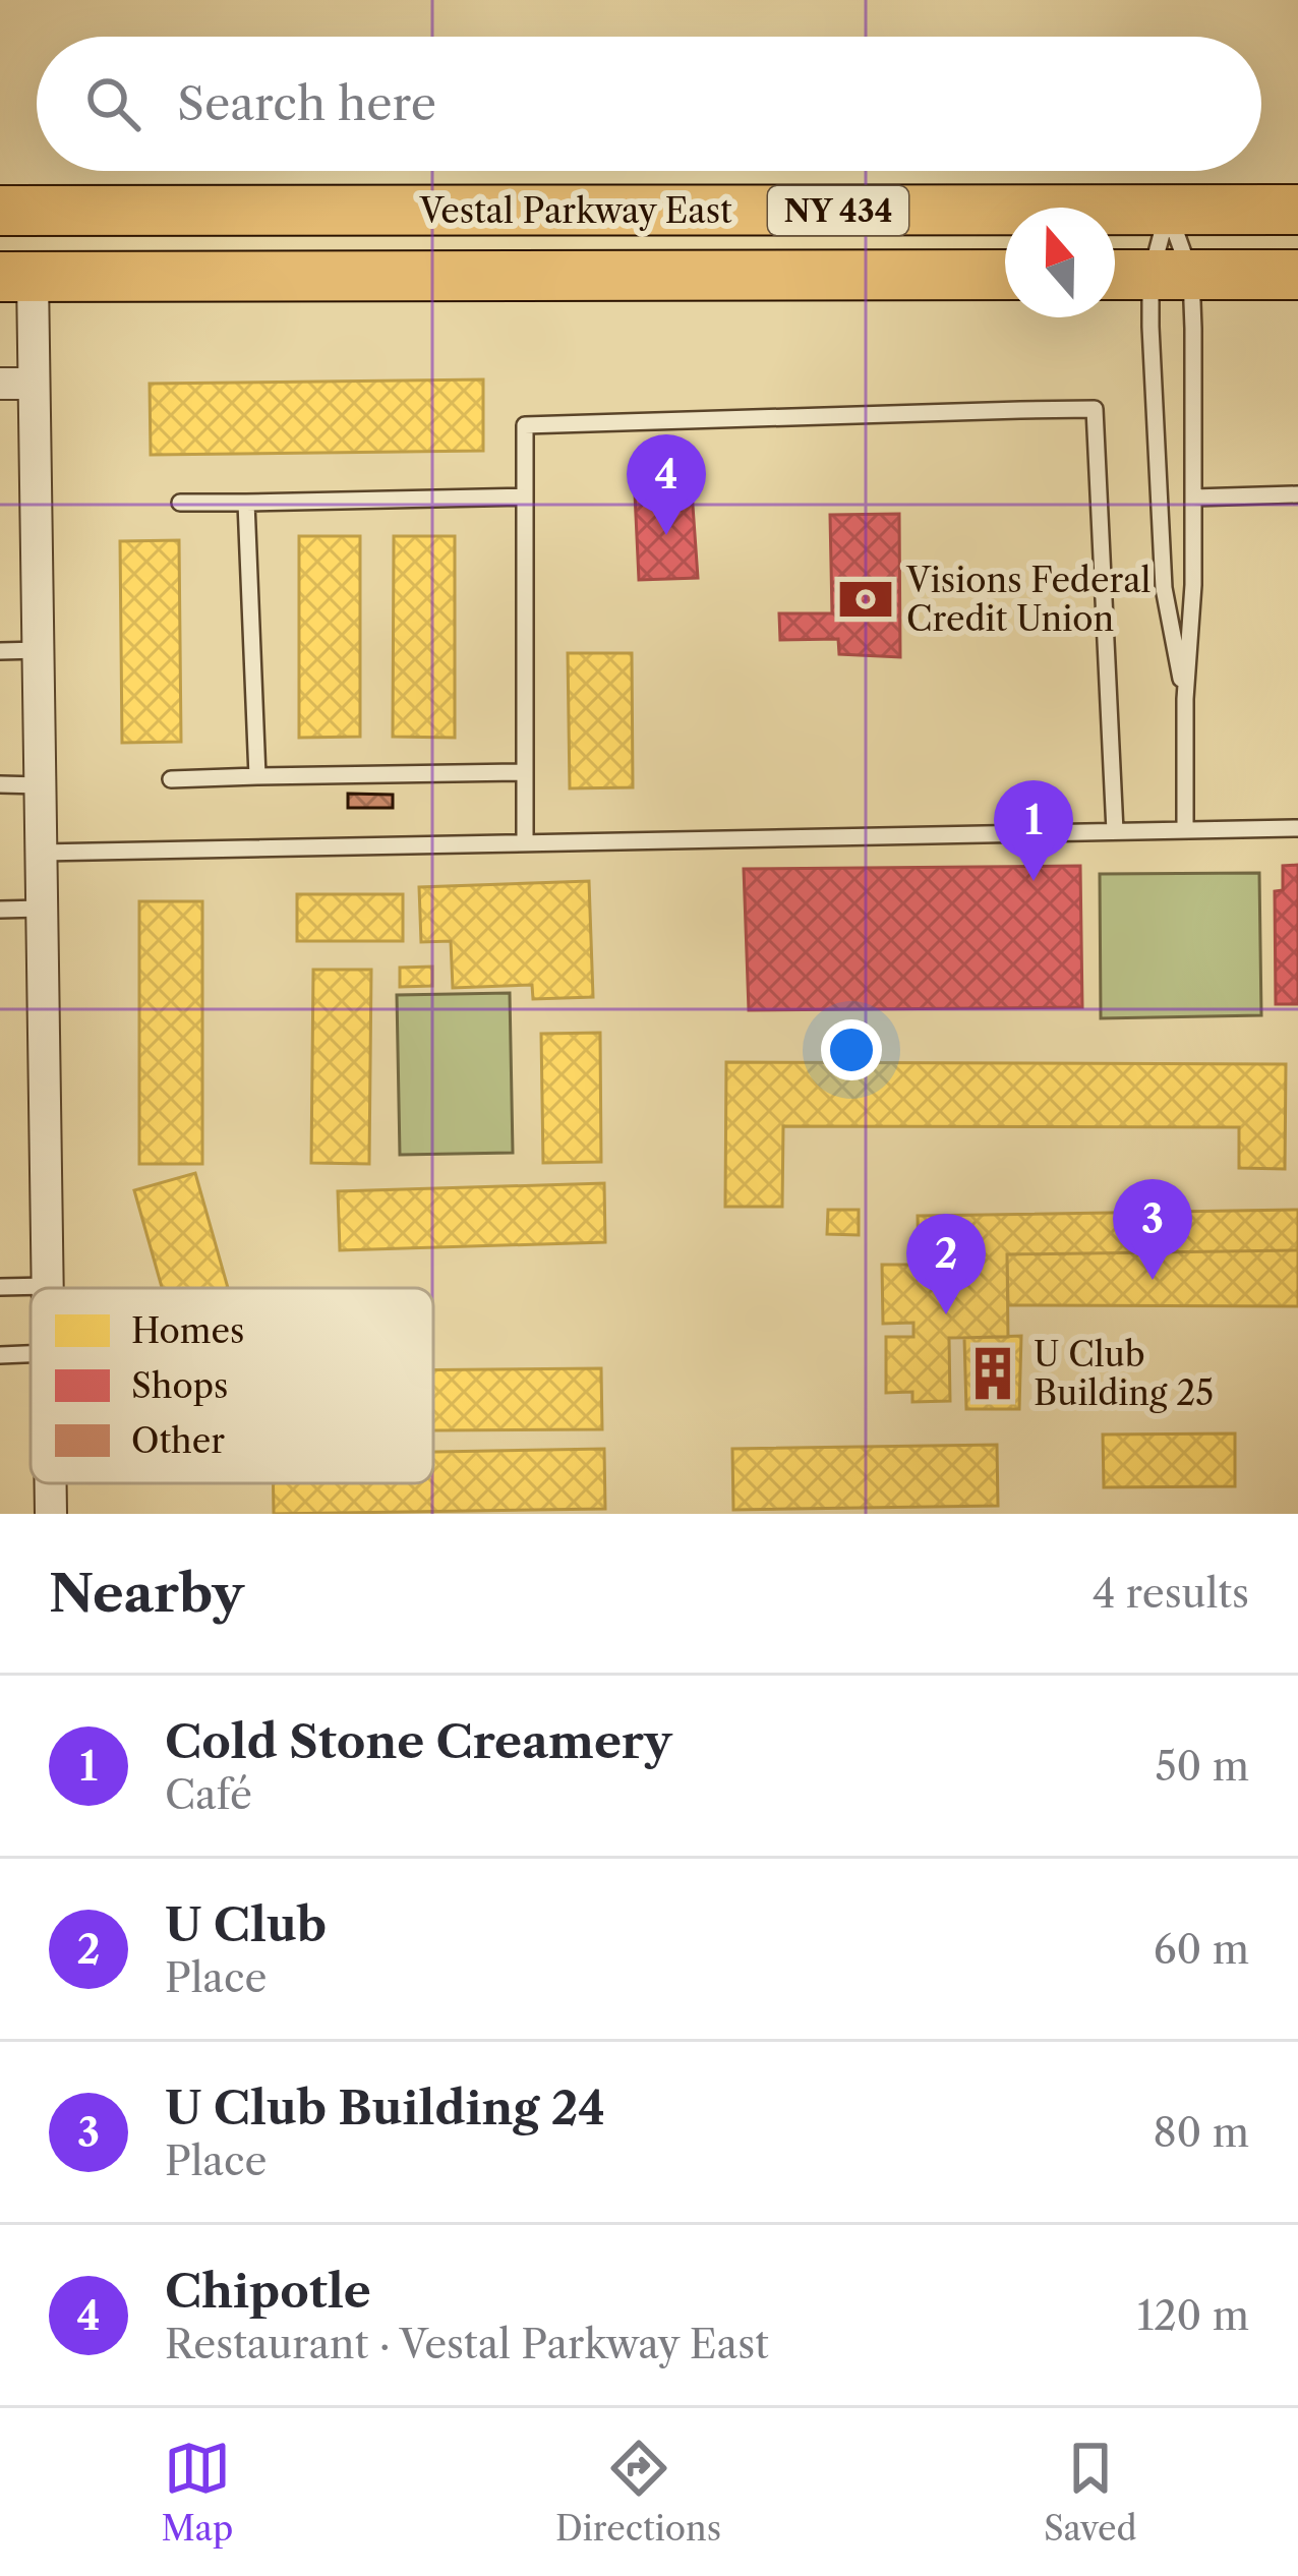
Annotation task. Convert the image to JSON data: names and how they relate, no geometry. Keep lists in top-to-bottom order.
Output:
{
  "streets": {
    "main road": ["Vestal Parkway East", "NY 434"]
  },
  "places": {
    "bank": ["Visions Federal Credit Union"],
    "building": ["U Club Building 25"]
  },
  "legend": ["Homes", "Shops", "Other"],
  "north": "top",
  "page": {
    "search": "Search here",
    "pins": [
      "4",
      "1",
      "3",
      "2"
    ],
    "heading": ["Nearby", "4 results"],
    "list": [
      {
        "mark": "1",
        "name": "Cold Stone Creamery",
        "note": "Café",
        "value": "50 m"
      },
      {
        "mark": "2",
        "name": "U Club",
        "note": "Place",
        "value": "60 m"
      },
      {
        "mark": "3",
        "name": "U Club Building 24",
        "note": "Place",
        "value": "80 m"
      },
      {
        "mark": "4",
        "name": "Chipotle",
        "note": "Restaurant · Vestal Parkway East",
        "value": "120 m"
      }
    ],
    "nav": ["Map", "Directions", "Saved"]
  }
}
